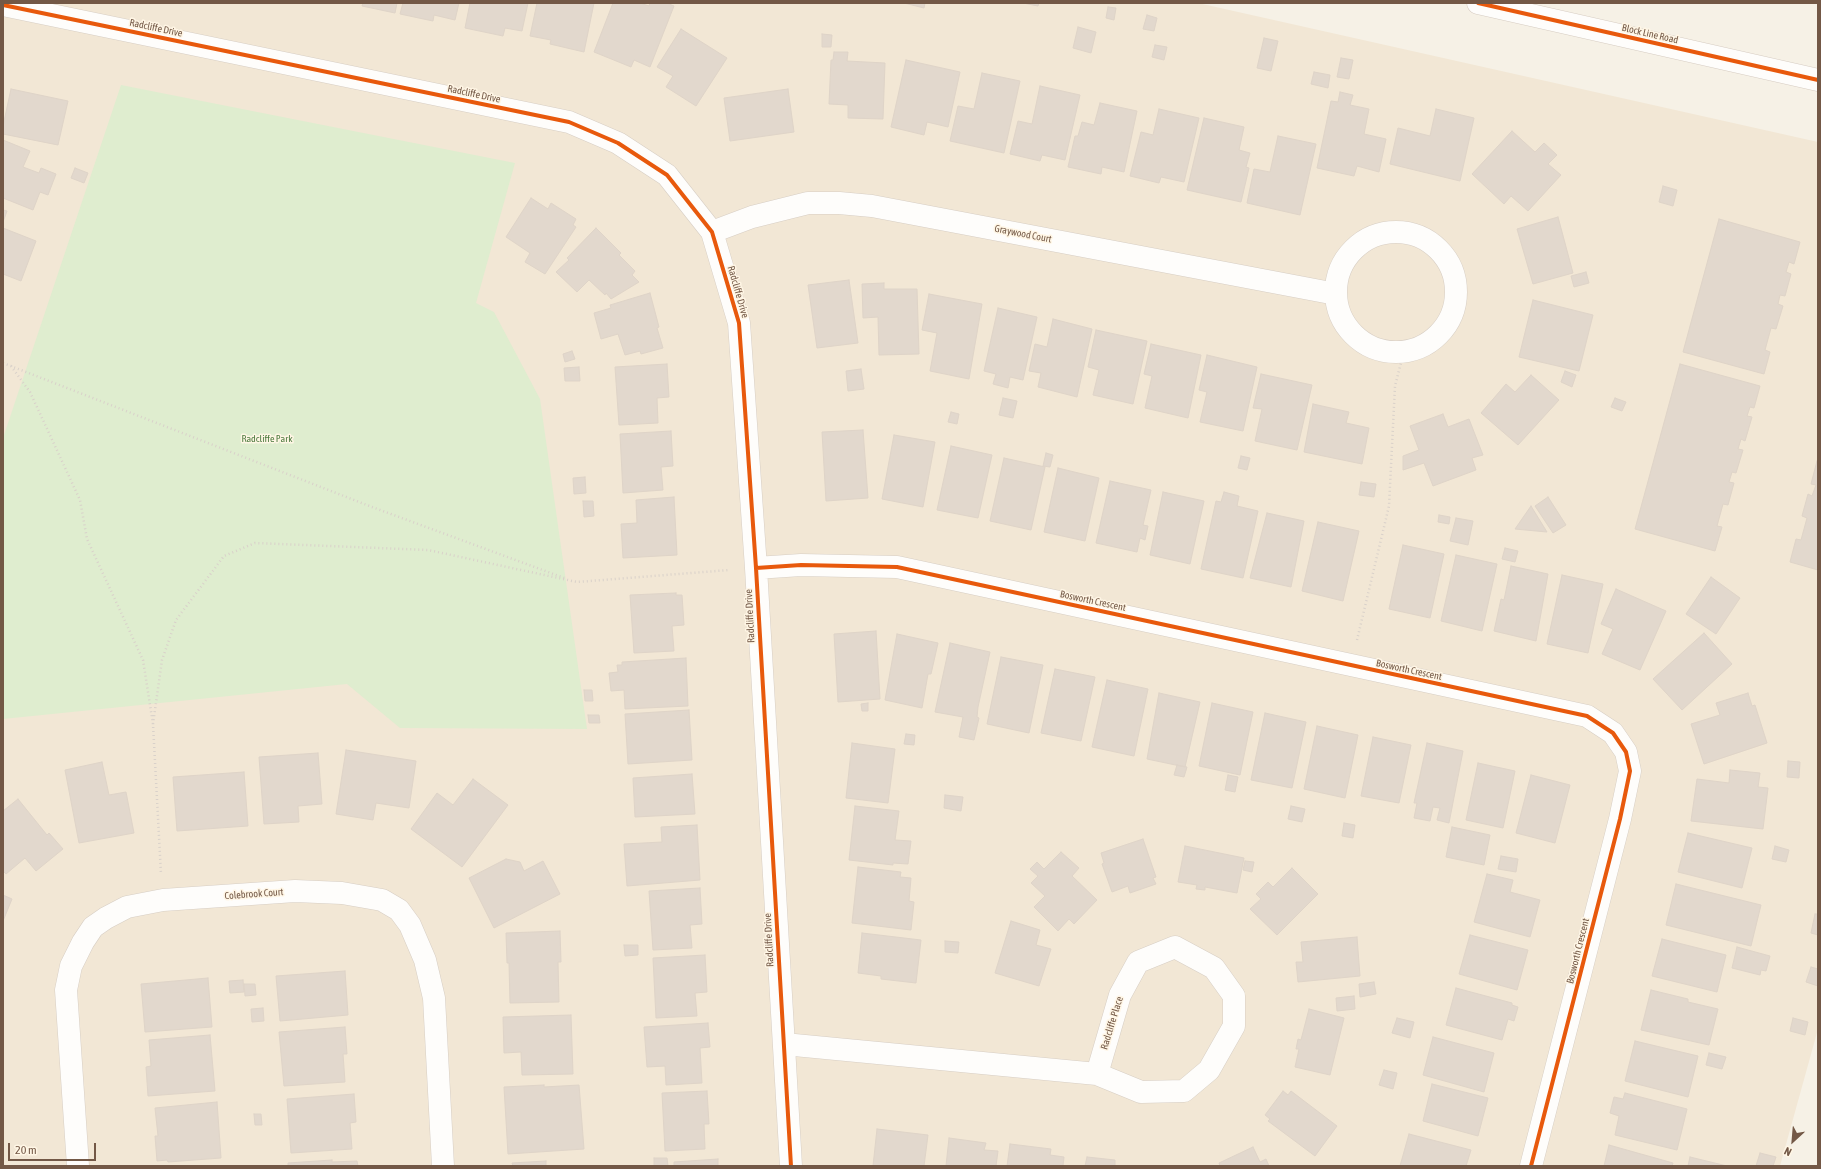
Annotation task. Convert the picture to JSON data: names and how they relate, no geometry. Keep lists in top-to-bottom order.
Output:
{
  "streets": {
    "street": [
      "Radcliffe Drive",
      "Block Line Road",
      "Graywood Court",
      "Bosworth Crescent",
      "Colebrook Court",
      "Radcliffe Place"
    ]
  },
  "crossings": [
    ["Radcliffe Drive", "Graywood Court"],
    ["Radcliffe Drive", "Bosworth Crescent"],
    ["Radcliffe Drive", "Radcliffe Place"]
  ],
  "parks": ["Radcliffe Park"],
  "scale_bar": "20 m",
  "north": "bottom left"
}
